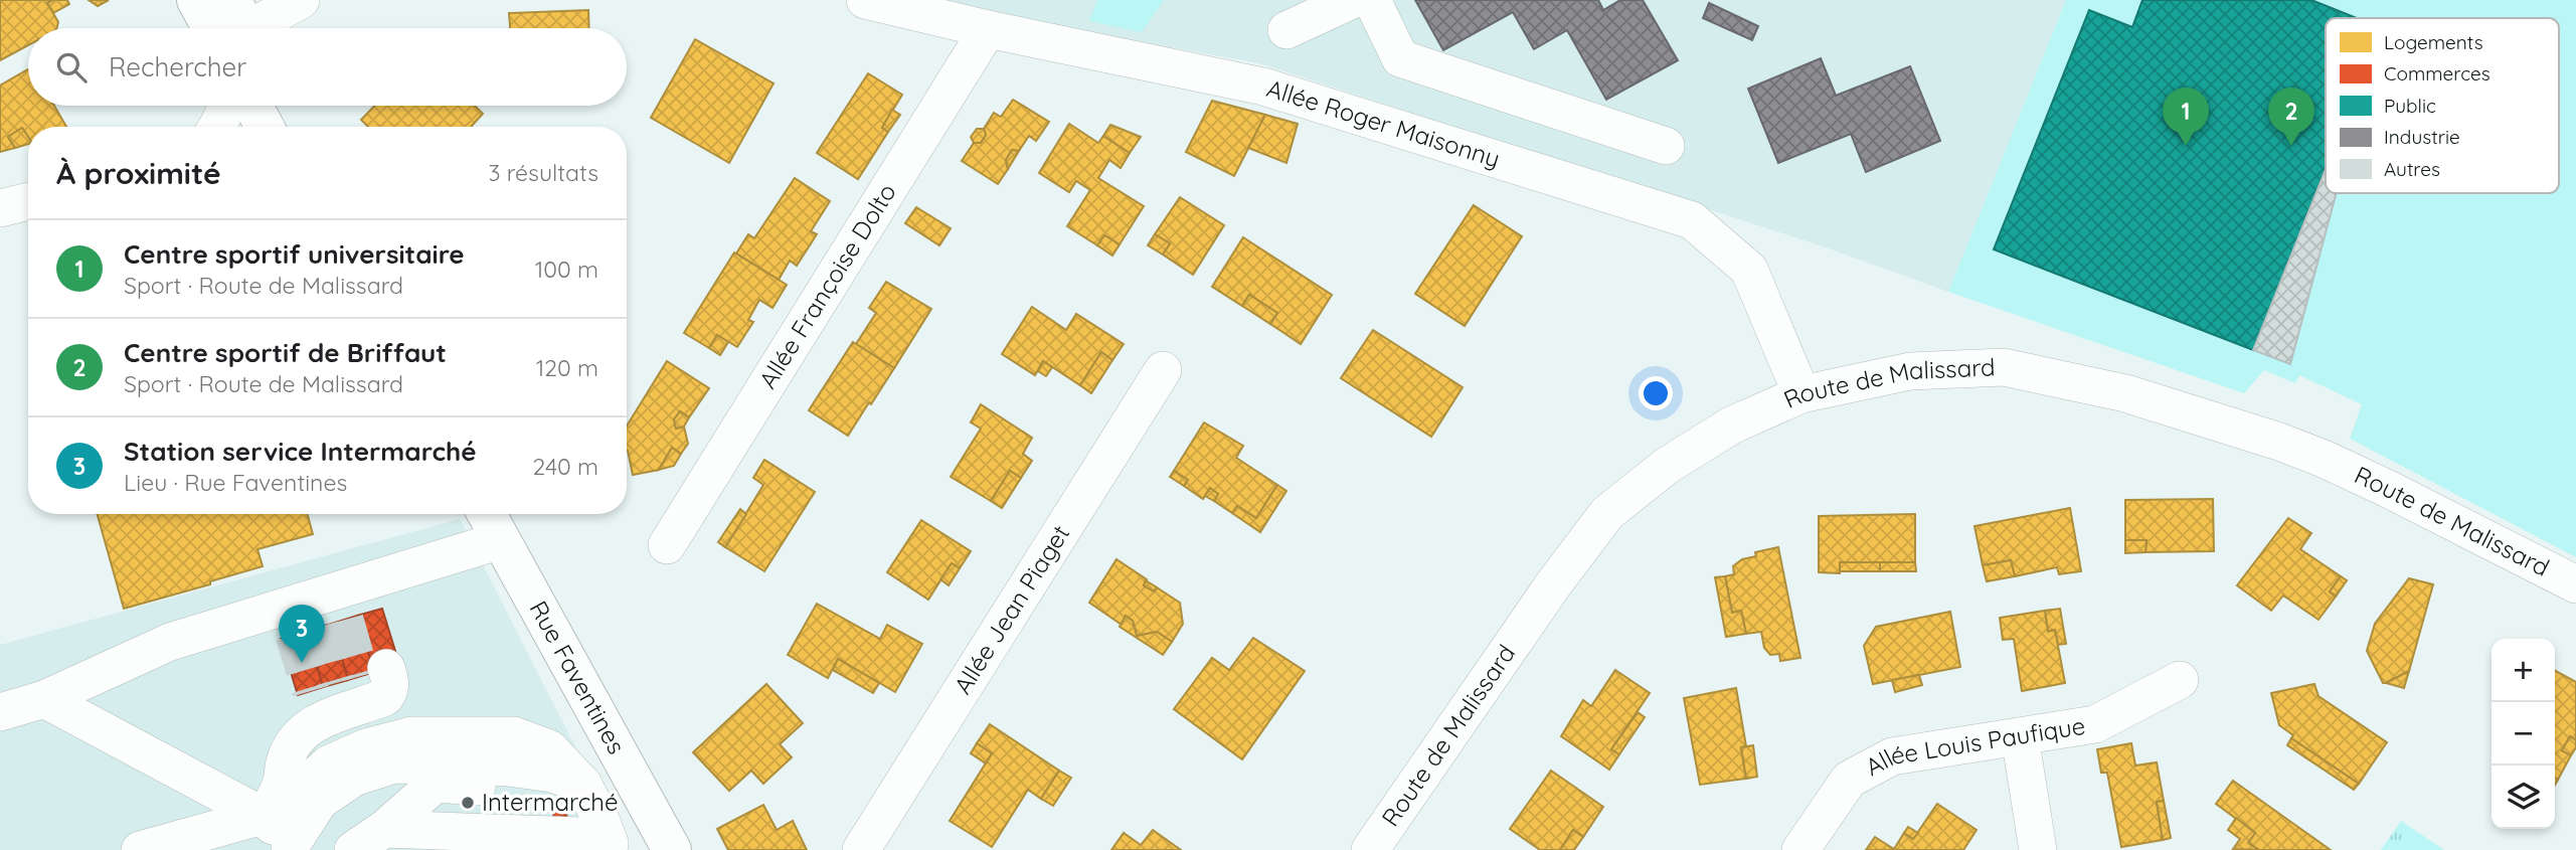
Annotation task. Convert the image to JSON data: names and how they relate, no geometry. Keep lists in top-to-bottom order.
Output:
{
  "streets": {
    "main road": ["Rue Faventines"],
    "street": [
      "Allée Roger Maisonny",
      "Allée Françoise Dolto",
      "Route de Malissard",
      "Allée Jean Piaget",
      "Allée Louis Paufique"
    ]
  },
  "crossings": [
    ["Allée Roger Maisonny", "Allée Françoise Dolto"],
    ["Allée Roger Maisonny", "Route de Malissard"]
  ],
  "places": ["Intermarché"],
  "legend": [
    "Logements",
    "Commerces",
    "Public",
    "Industrie",
    "Autres"
  ],
  "page": {
    "search": "Rechercher",
    "pins": ["1", "2", "3"],
    "heading": ["À proximité", "3 résultats"],
    "list": [
      {
        "mark": "1",
        "name": "Centre sportif universitaire",
        "note": "Sport · Route de Malissard",
        "value": "100 m"
      },
      {
        "mark": "2",
        "name": "Centre sportif de Briffaut",
        "note": "Sport · Route de Malissard",
        "value": "120 m"
      },
      {
        "mark": "3",
        "name": "Station service Intermarché",
        "note": "Lieu · Rue Faventines",
        "value": "240 m"
      }
    ],
    "map_buttons": ["+", "−"]
  }
}
